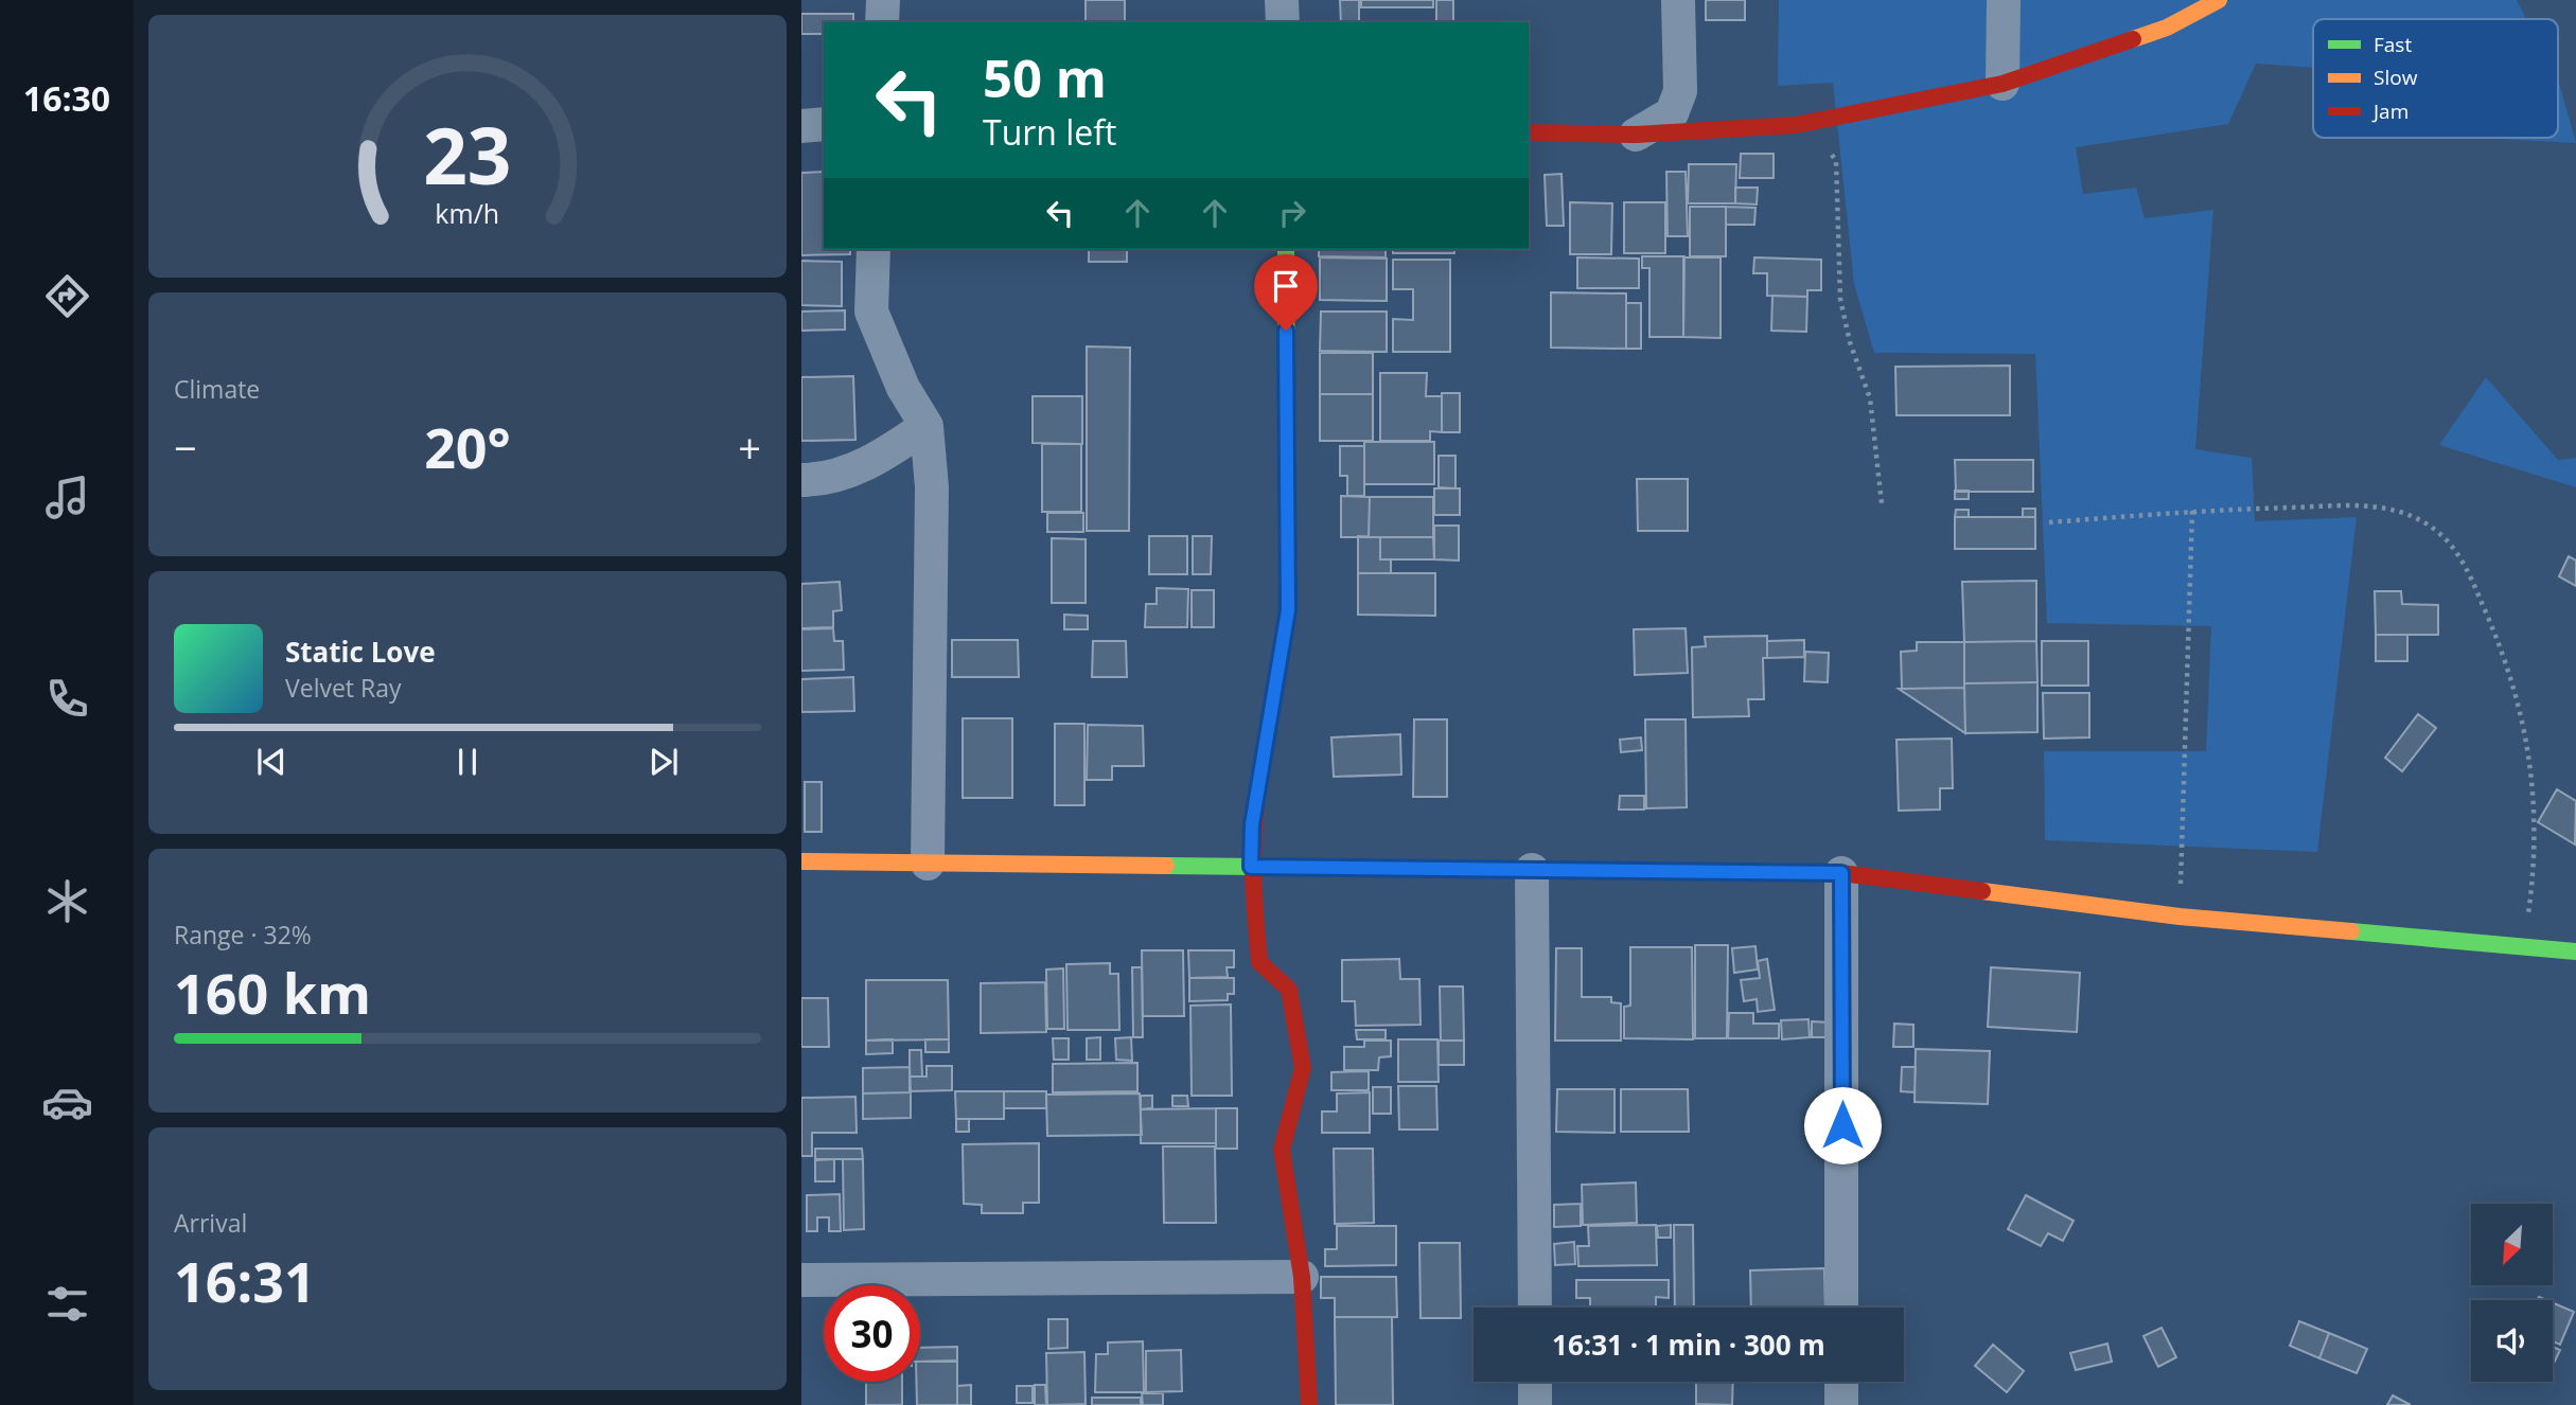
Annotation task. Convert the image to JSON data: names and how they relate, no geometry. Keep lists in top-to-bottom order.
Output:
{
  "legend": ["Fast", "Slow", "Jam"],
  "north": "bottom left",
  "page": {
    "tabs": "16:30",
    "turn": ["50 m", "Turn left"],
    "tile": [
      "Climate",
      ["Range · 32%", "160 km"],
      ["Arrival", "16:31"]
    ],
    "heat": ["−", "20°", "+"],
    "song": ["Static Love", "Velvet Ray"],
    "limit": "30",
    "trip": "16:31 · 1 min · 300 m",
    "gauge": ["23", "km/h"]
  }
}
